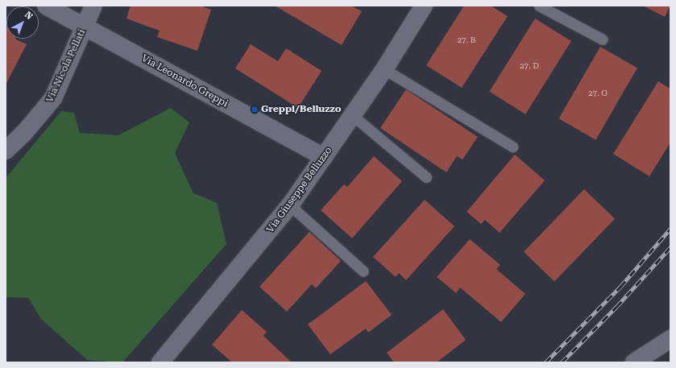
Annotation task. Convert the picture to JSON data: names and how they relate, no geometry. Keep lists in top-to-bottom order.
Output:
{
  "streets": {
    "street": ["Via Nicola Pellati", "Via Leonardo Greppi", "Via Giuseppe Belluzzo"]
  },
  "crossings": [
    ["Via Nicola Pellati", "Via Leonardo Greppi"],
    ["Via Leonardo Greppi", "Via Giuseppe Belluzzo"]
  ],
  "places": ["Greppi/Belluzzo"],
  "house_numbers": ["27. B", "27. D", "27. G"],
  "north": "top right"
}
